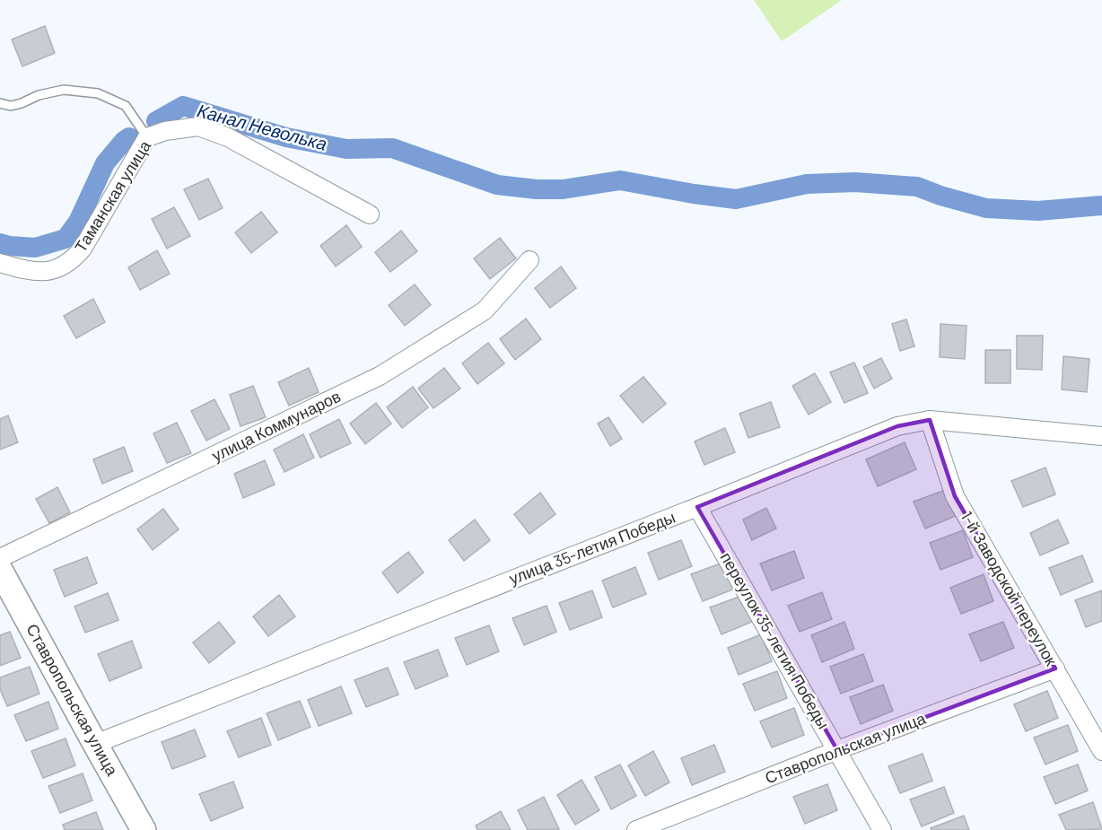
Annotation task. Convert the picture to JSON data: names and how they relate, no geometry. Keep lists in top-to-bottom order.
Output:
{
  "streets": {
    "main road": ["Ставропольская улица"],
    "street": [
      "Таманская улица",
      "улица Коммунаров",
      "улица 35-летия Победы",
      "1-й Заводской переулок",
      "переулок 35-летия Победы"
    ]
  },
  "crossings": [
    ["улица 35-летия Победы", "1-й Заводской переулок"],
    ["улица 35-летия Победы", "переулок 35-летия Победы"],
    ["улица 35-летия Победы", "Ставропольская улица"],
    ["1-й Заводской переулок", "Ставропольская улица"],
    ["переулок 35-летия Победы", "Ставропольская улица"]
  ],
  "water": ["Канал Неволька"]
}
